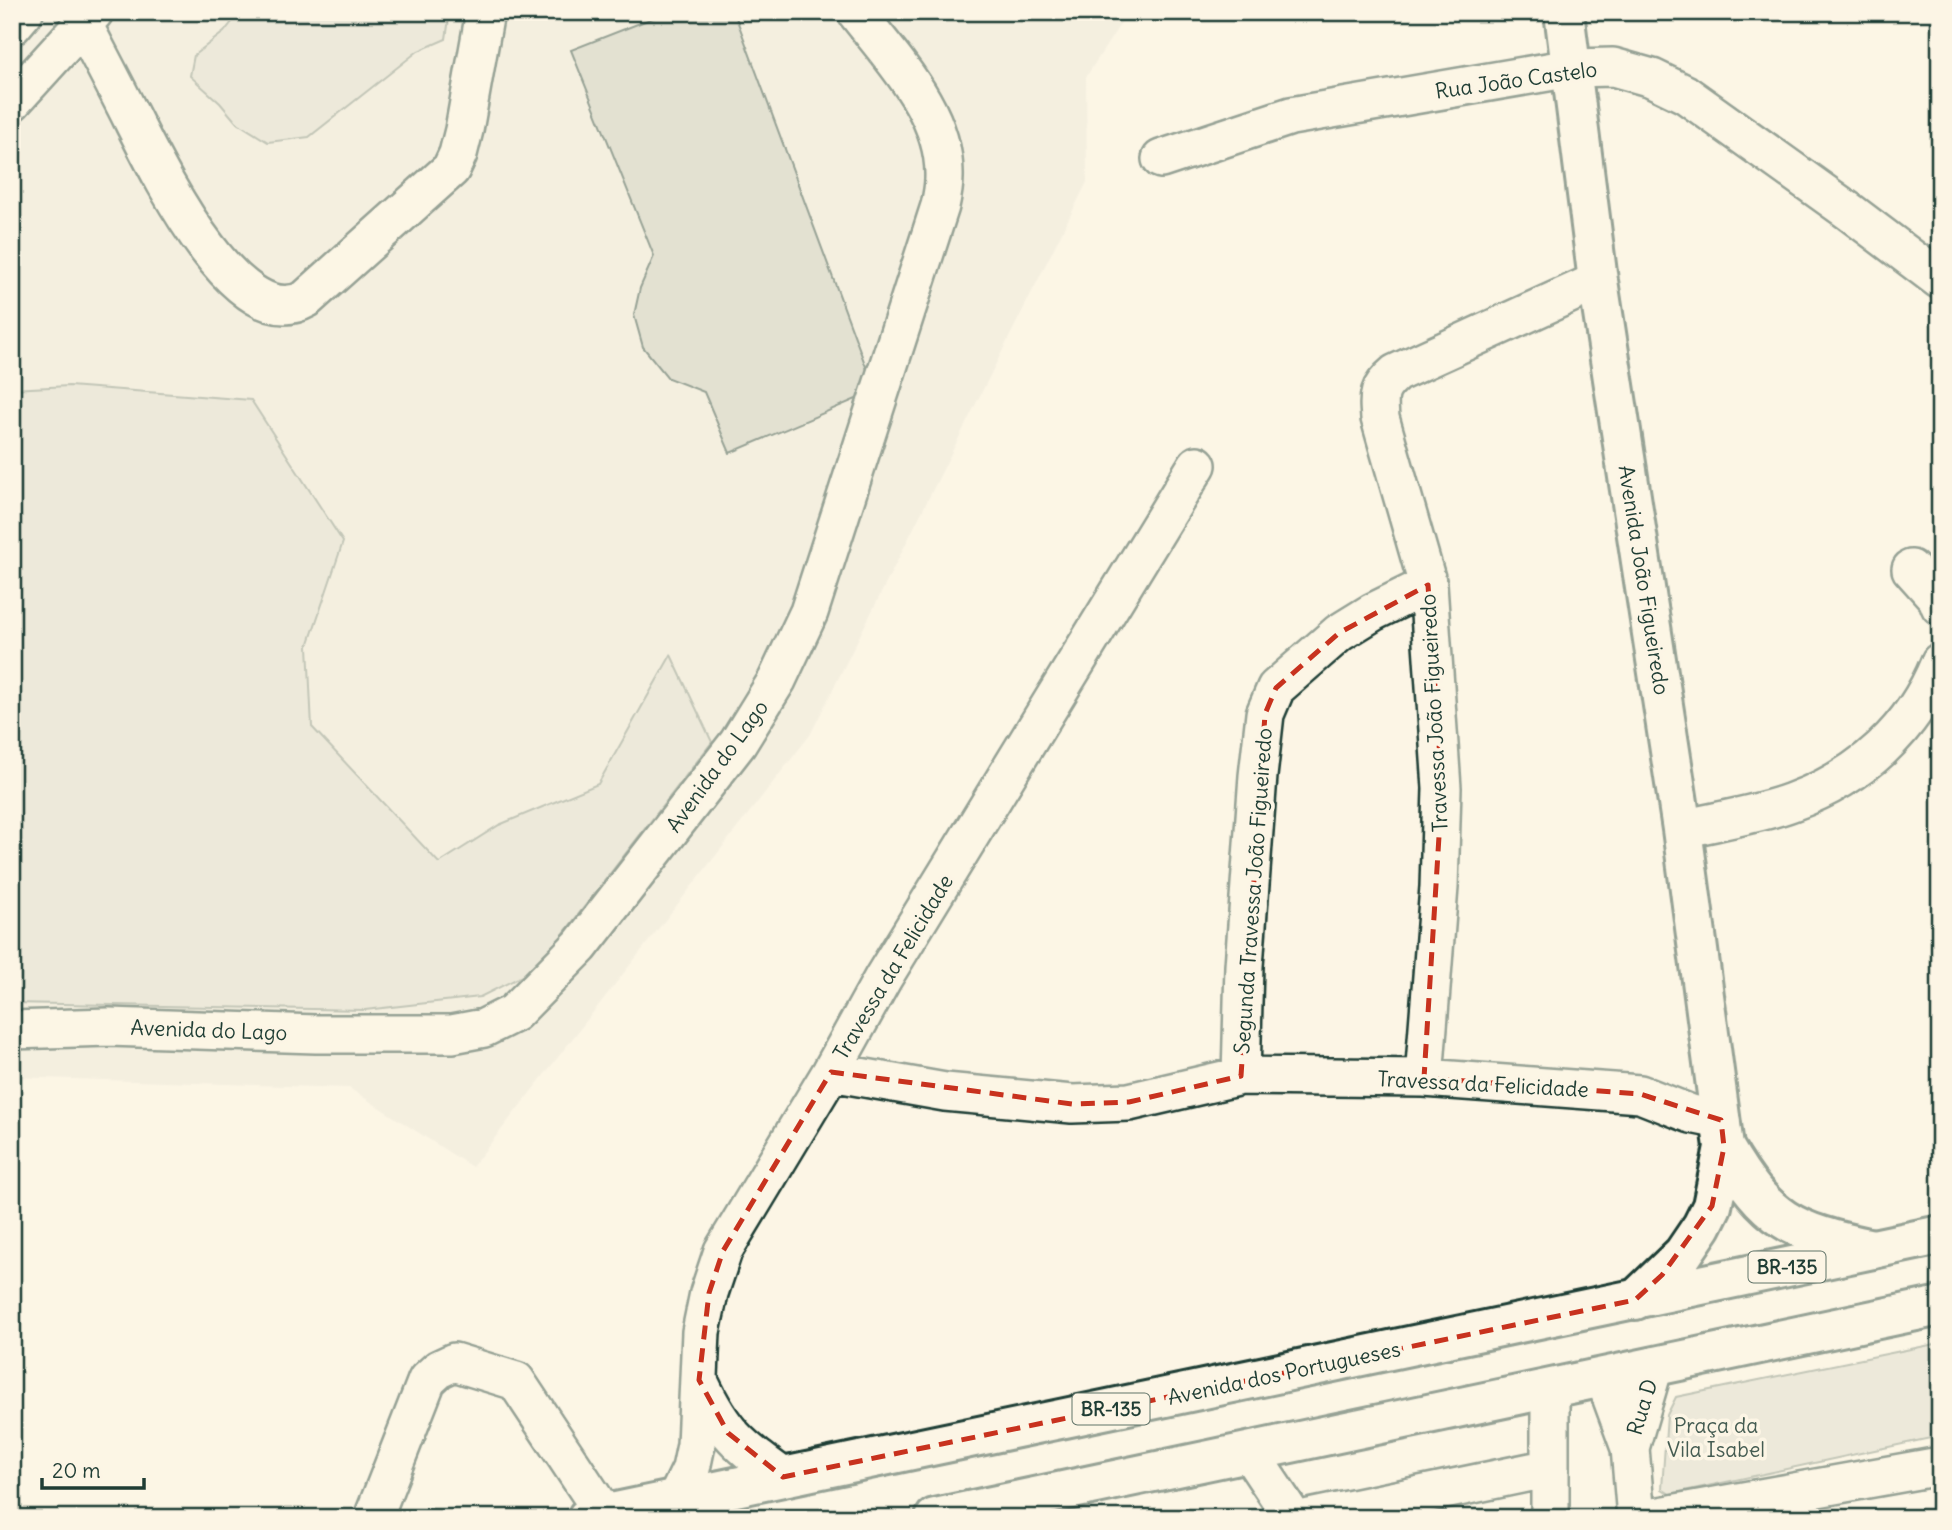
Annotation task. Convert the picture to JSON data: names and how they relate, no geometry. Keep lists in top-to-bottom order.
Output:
{
  "streets": {
    "main road": ["Avenida João Figueiredo", "BR-135", "Avenida dos Portugueses"],
    "street": [
      "Rua João Castelo",
      "Travessa João Figueiredo",
      "Avenida do Lago",
      "Segunda Travessa João Figueiredo",
      "Travessa da Felicidade",
      "Rua D"
    ]
  },
  "crossings": [
    ["Rua João Castelo", "Avenida João Figueiredo"],
    ["Avenida João Figueiredo", "Travessa João Figueiredo"],
    ["Avenida João Figueiredo", "Travessa da Felicidade"],
    ["Avenida João Figueiredo", "Avenida dos Portugueses"],
    ["Travessa João Figueiredo", "Segunda Travessa João Figueiredo"],
    ["Travessa João Figueiredo", "Travessa da Felicidade"],
    ["Segunda Travessa João Figueiredo", "Travessa da Felicidade"],
    ["Travessa da Felicidade", "Avenida dos Portugueses"]
  ],
  "parks": ["Praça da Vila Isabel"],
  "scale_bar": "20 m"
}
